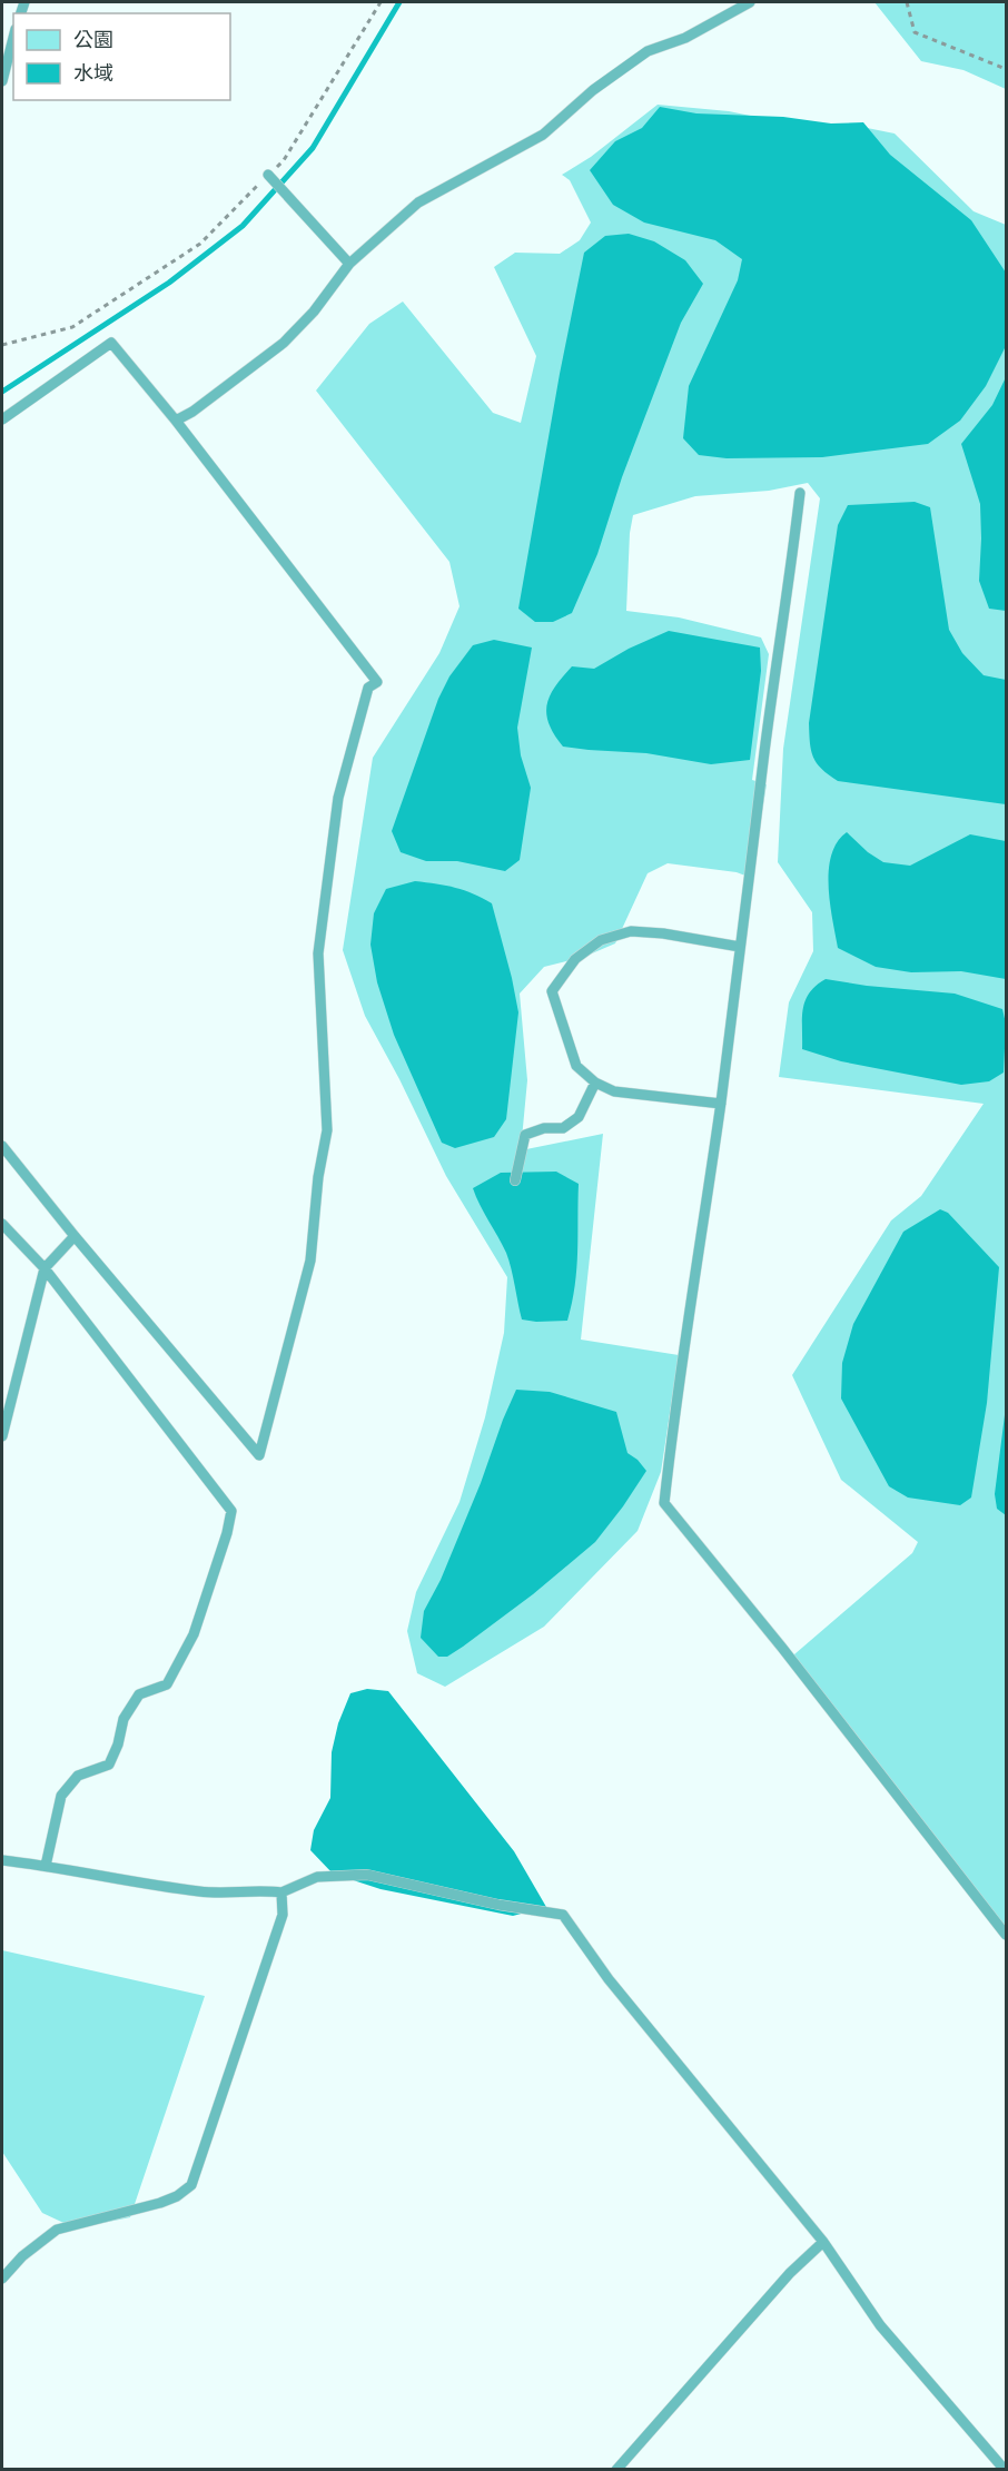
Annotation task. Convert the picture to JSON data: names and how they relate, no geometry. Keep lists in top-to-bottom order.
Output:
{
  "legend": ["公園", "水域"]
}
